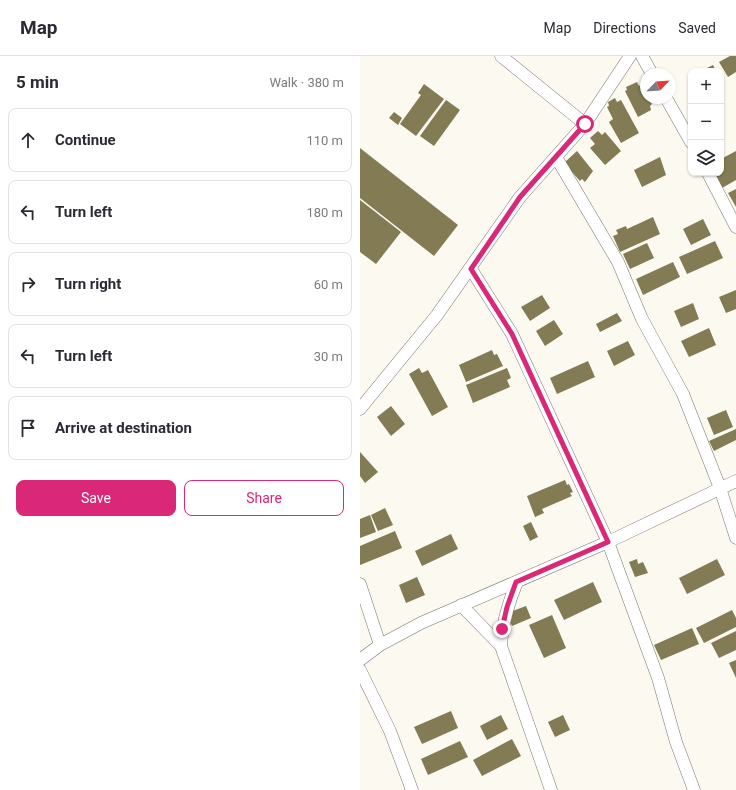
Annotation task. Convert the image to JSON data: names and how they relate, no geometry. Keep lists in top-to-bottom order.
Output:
{
  "north": "top right",
  "page": {
    "header": "Map",
    "nav": ["Map", "Directions", "Saved"],
    "heading": ["5 min", "Walk · 380 m"],
    "map_buttons": ["+", "−"],
    "list": [
      ["Continue", "110 m"],
      ["Turn left", "180 m"],
      ["Turn right", "60 m"],
      ["Turn left", "30 m"],
      "Arrive at destination"
    ],
    "buttons": ["Save", "Share"]
  }
}
